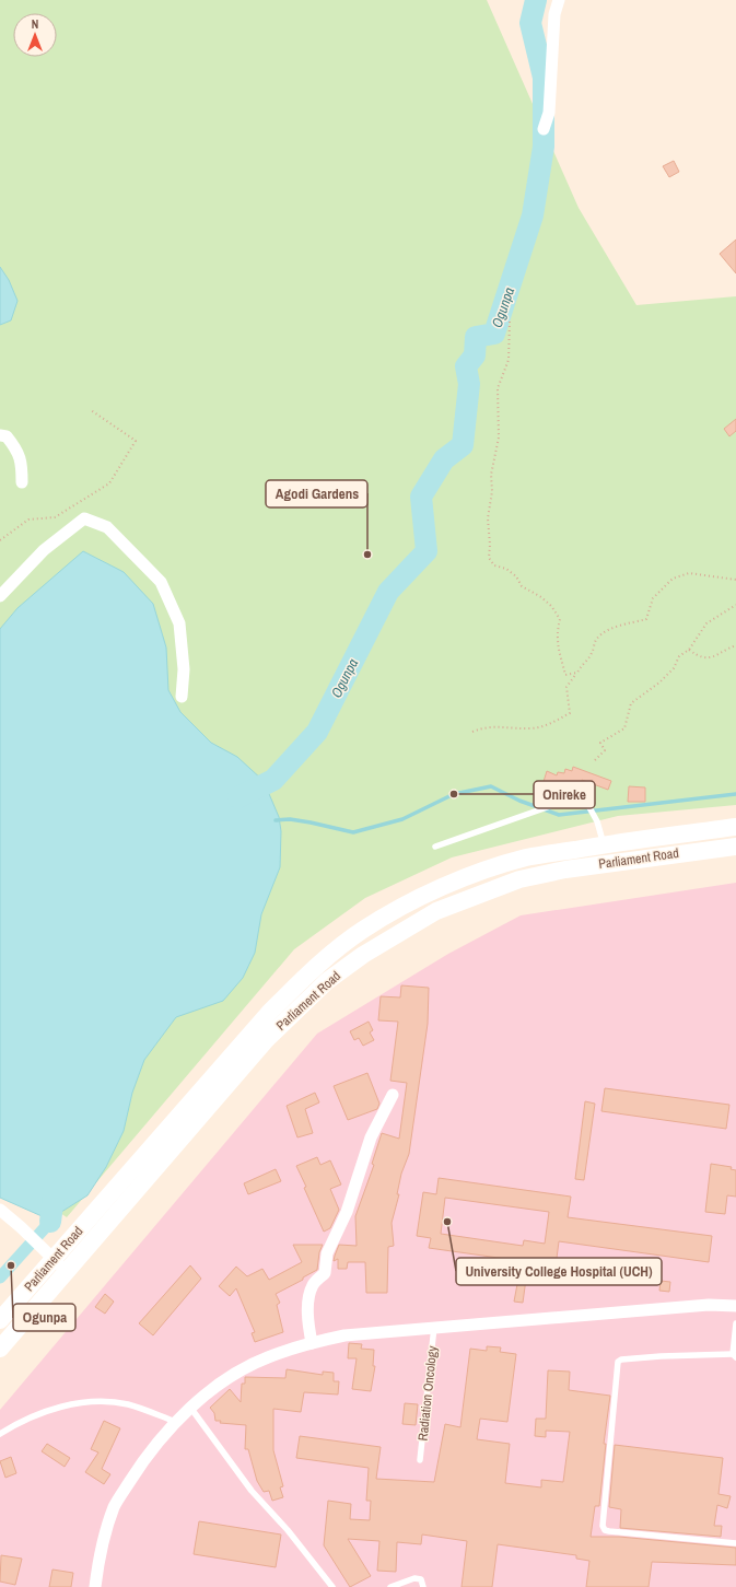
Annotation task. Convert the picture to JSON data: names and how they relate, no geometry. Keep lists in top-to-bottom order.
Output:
{
  "streets": {
    "main road": ["Parliament Road"],
    "lane": ["Radiation Oncology"]
  },
  "water": ["Ogunpa"],
  "places": [
    "Agodi Gardens",
    "Onireke",
    "University College Hospital (UCH)",
    "Ogunpa"
  ],
  "north": "top"
}
